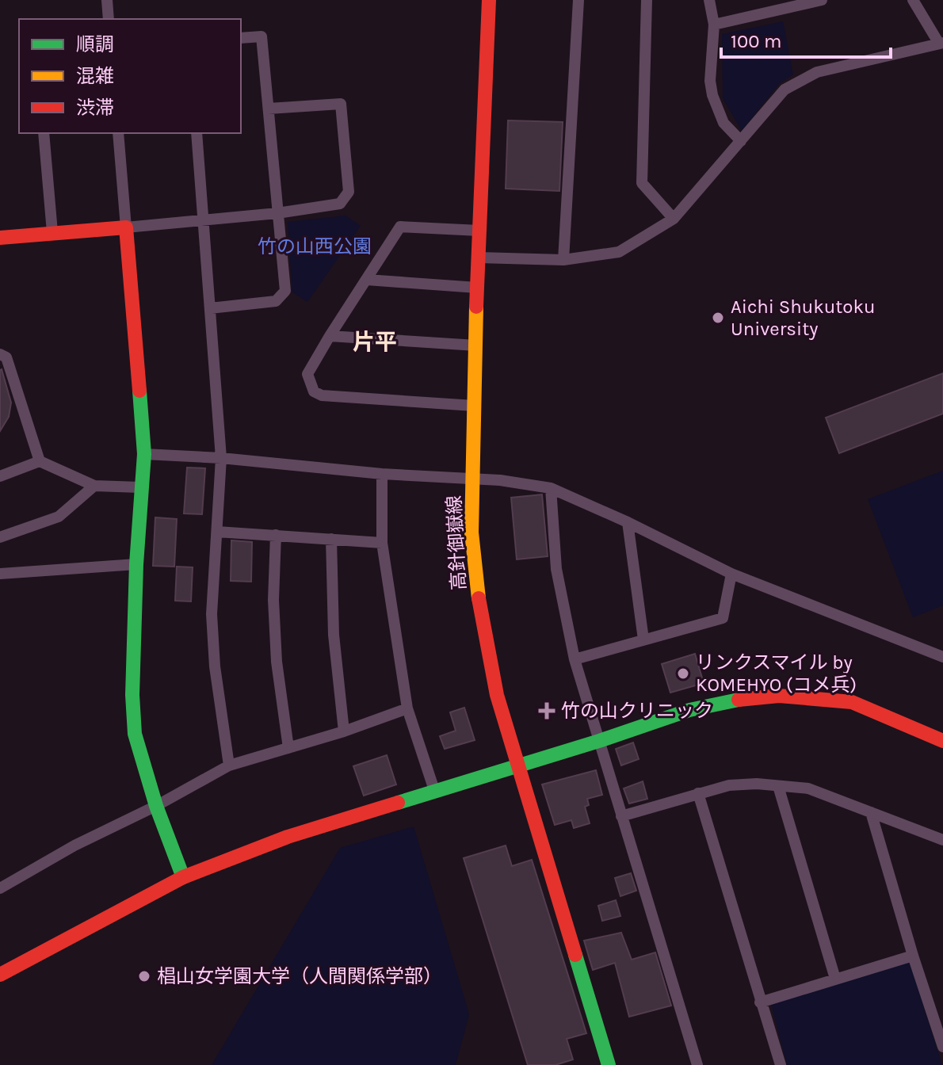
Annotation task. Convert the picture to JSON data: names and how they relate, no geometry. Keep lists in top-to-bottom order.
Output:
{
  "streets": {
    "street": ["高針御嶽線"]
  },
  "districts": ["片平"],
  "parks": ["竹の山西公園"],
  "places": {
    "other": ["Aichi Shukutoku University", "リンクスマイル by KOMEHYO (コメ兵)", "椙山女学園大学（人間関係学部）"],
    "health": ["竹の山クリニック"]
  },
  "legend": ["順調", "混雑", "渋滞"],
  "scale_bar": "100 m"
}
